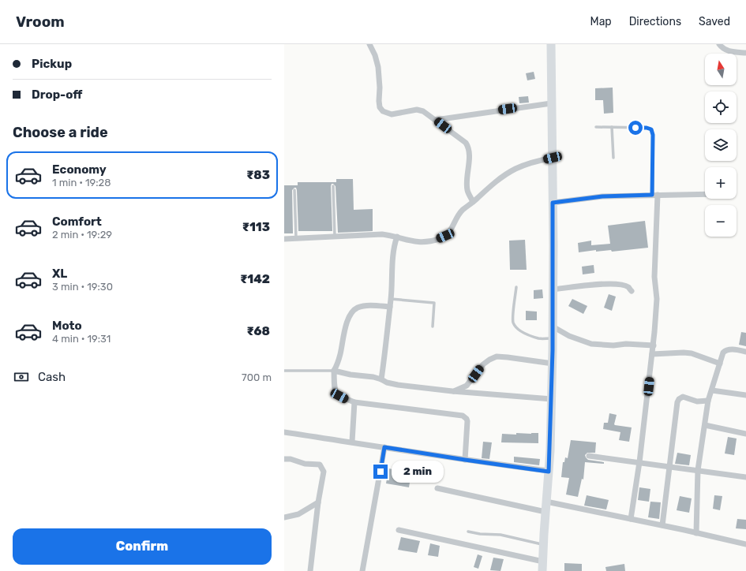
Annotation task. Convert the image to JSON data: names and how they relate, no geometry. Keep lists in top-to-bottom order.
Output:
{
  "north": "top",
  "page": {
    "header": "Vroom",
    "nav": ["Map", "Directions", "Saved"],
    "banner": ["Pickup", "Drop-off"],
    "map_buttons": ["+", "−"],
    "heading": "Choose a ride",
    "list": [
      {
        "name": "Economy",
        "note": "1 min · 19:28",
        "value": "₹83"
      },
      {
        "name": "Comfort",
        "note": "2 min · 19:29",
        "value": "₹113"
      },
      {
        "name": "XL",
        "note": "3 min · 19:30",
        "value": "₹142"
      },
      {
        "name": "Moto",
        "note": "4 min · 19:31",
        "value": "₹68"
      }
    ],
    "pay": ["Cash", "700 m"],
    "bubble": "2 min",
    "buttons": "Confirm"
  }
}
